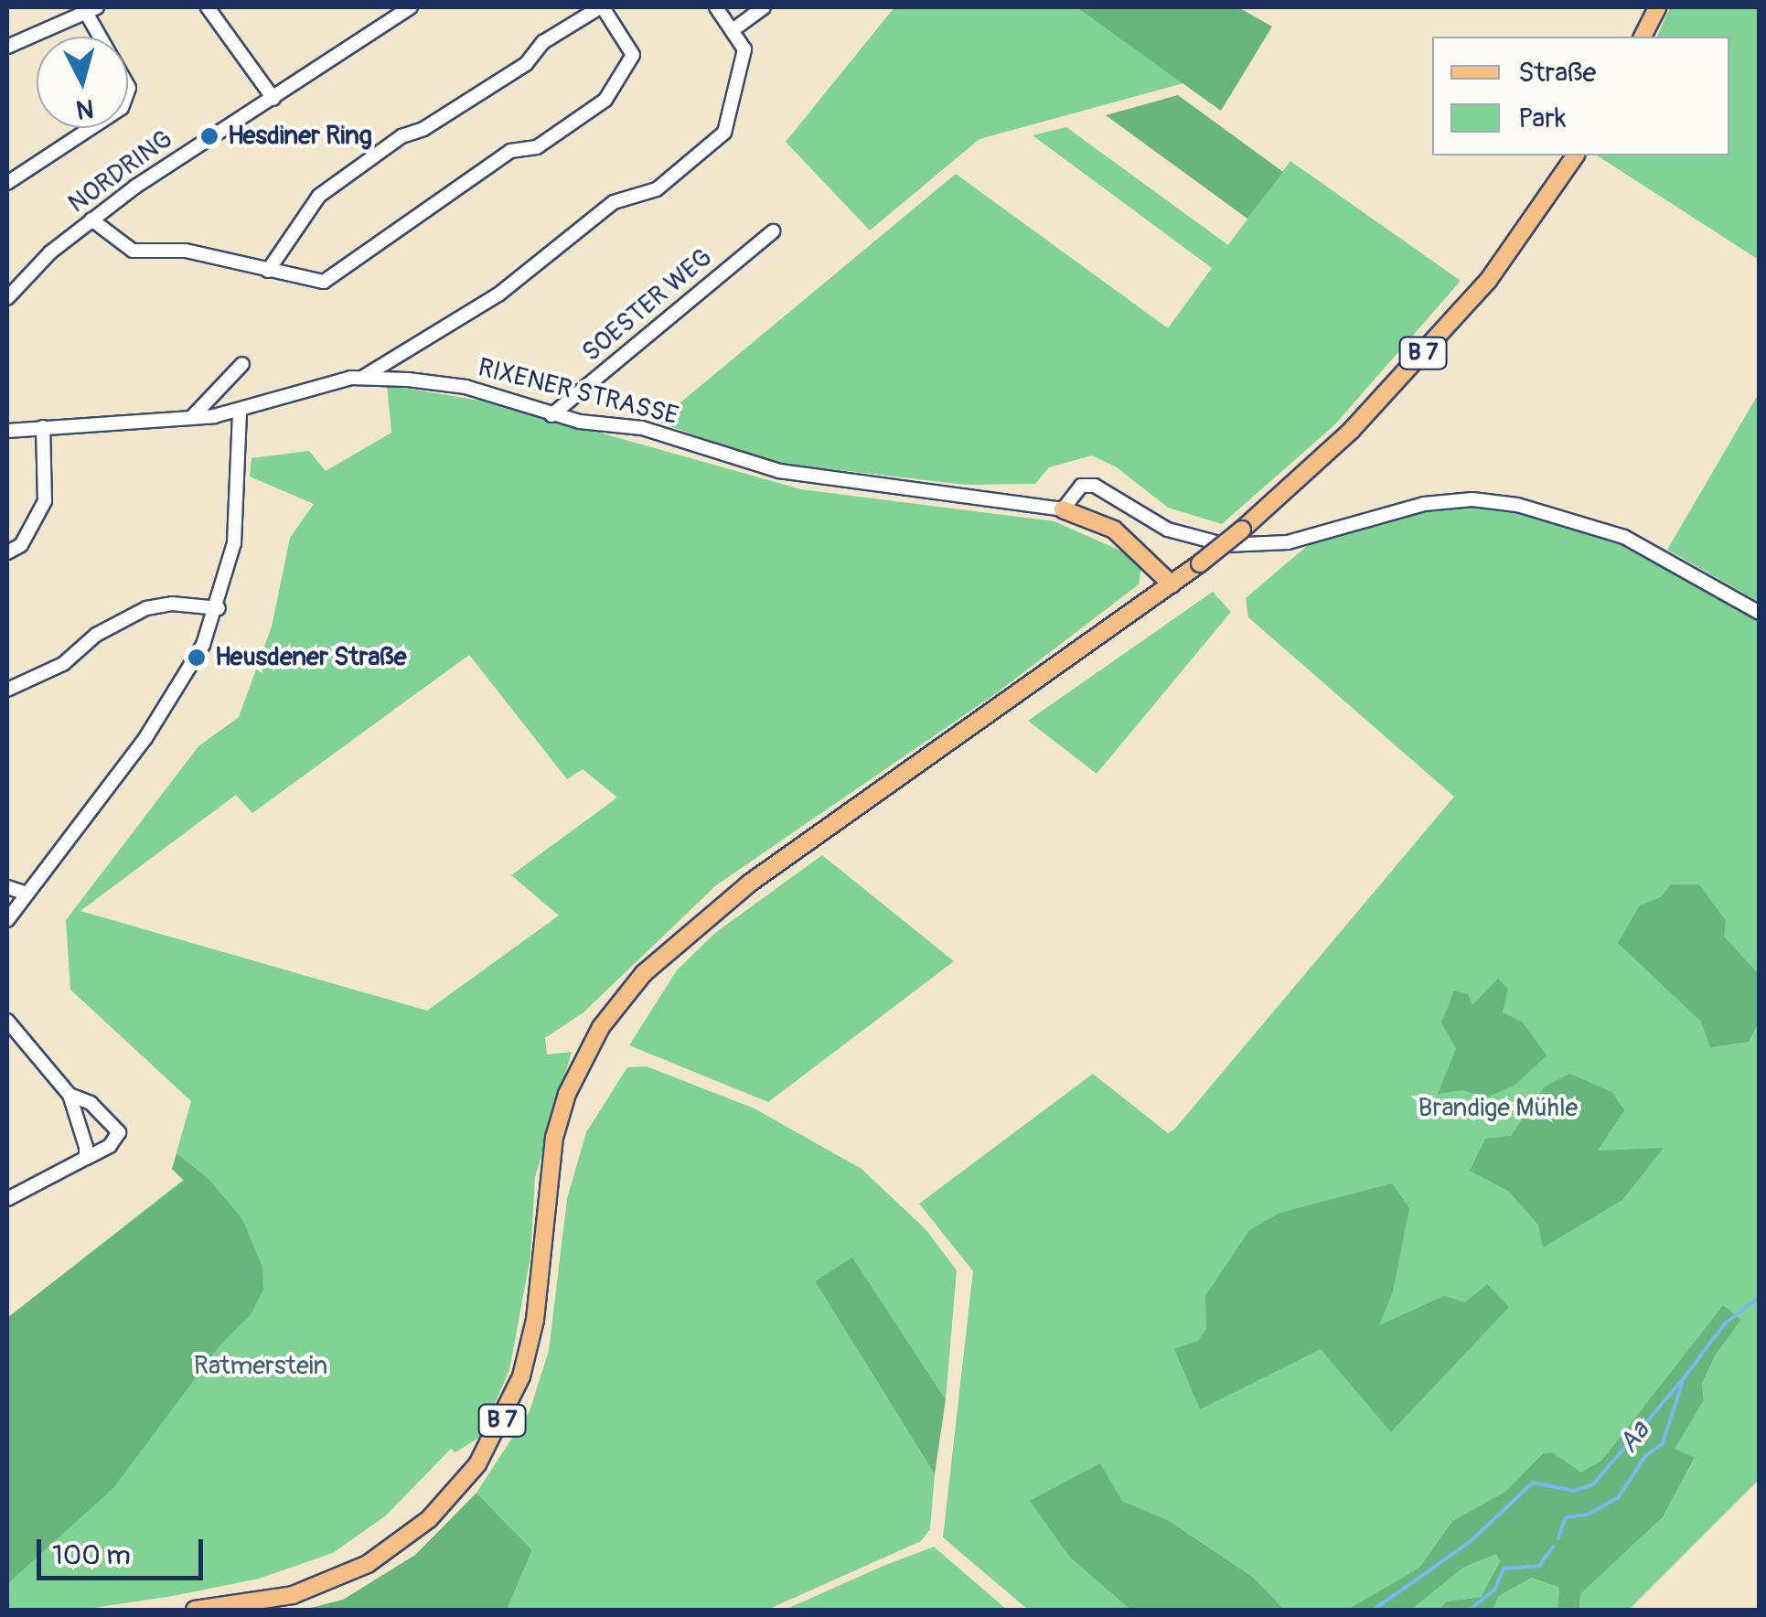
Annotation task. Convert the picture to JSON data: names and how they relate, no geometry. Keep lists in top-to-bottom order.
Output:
{
  "streets": {
    "main road": ["B 7"],
    "street": ["NORDRING", "SOESTER WEG", "RIXENER STRASSE"]
  },
  "crossings": [
    ["SOESTER WEG", "RIXENER STRASSE"]
  ],
  "water": ["Aa"],
  "parks": ["Brandige Mühle", "Ratmerstein"],
  "places": ["Hesdiner Ring", "Heusdener Straße"],
  "legend": ["Straße", "Park"],
  "scale_bar": "100 m",
  "north": "bottom"
}
